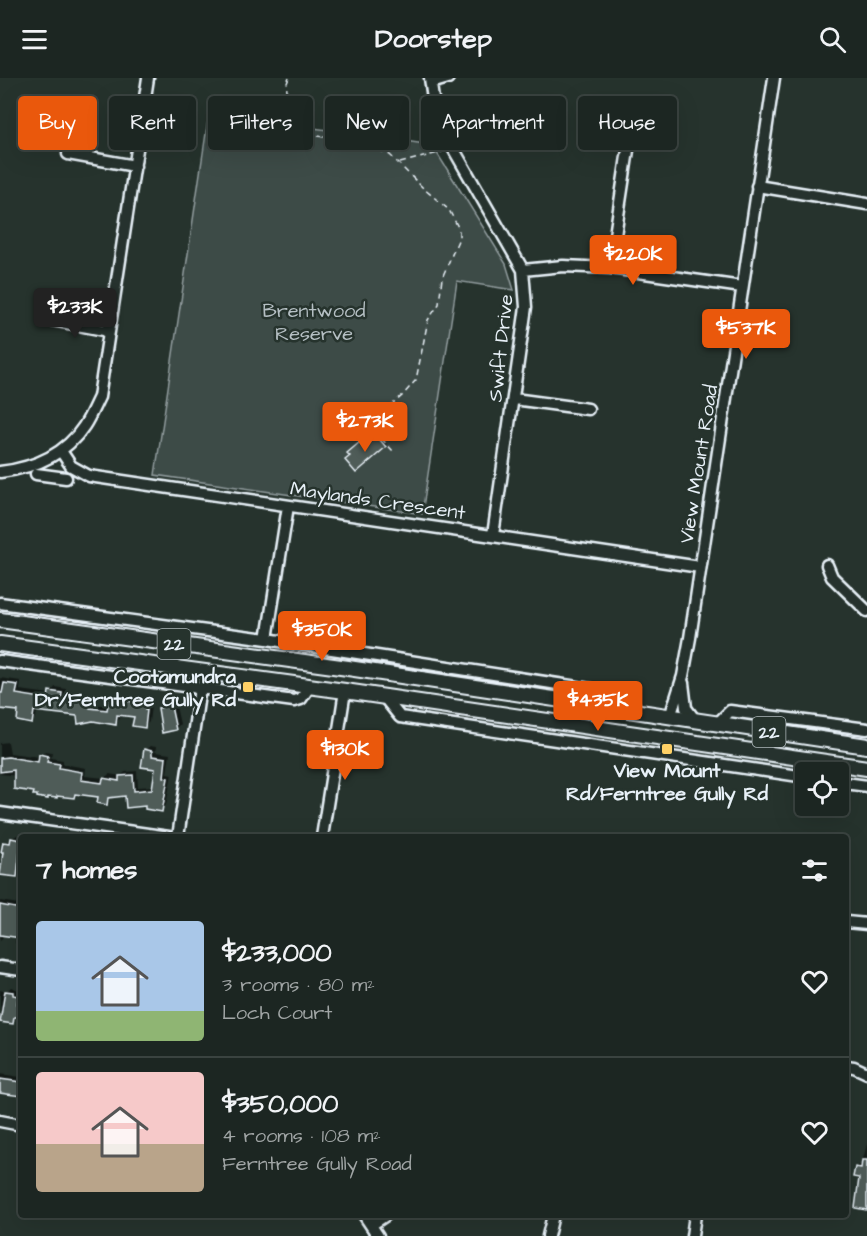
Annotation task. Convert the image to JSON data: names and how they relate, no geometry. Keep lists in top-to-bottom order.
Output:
{
  "streets": {
    "main road": ["22"],
    "street": ["Swift Drive", "View Mount Road", "Maylands Crescent"]
  },
  "crossings": [
    ["Swift Drive", "Maylands Crescent"],
    ["View Mount Road", "Maylands Crescent"],
    ["View Mount Road", "22"]
  ],
  "parks": ["Brentwood Reserve"],
  "places": {
    "transit": ["Cootamundra Dr/Ferntree Gully Rd", "View Mount Rd/Ferntree Gully Rd"]
  },
  "page": {
    "header": "Doorstep",
    "chip": [
      "Buy",
      "Rent",
      "Filters",
      "New",
      "Apartment",
      "House"
    ],
    "price": [
      "$220K",
      "$233K",
      "$537K",
      "$273K",
      "$350K",
      "$435K",
      "$130K"
    ],
    "heading": "7 homes",
    "list": [
      {
        "name": "$233,000",
        "note": "3 rooms · 80 m² · Loch Court"
      },
      {
        "name": "$350,000",
        "note": "4 rooms · 108 m² · Ferntree Gully Road"
      }
    ]
  }
}
